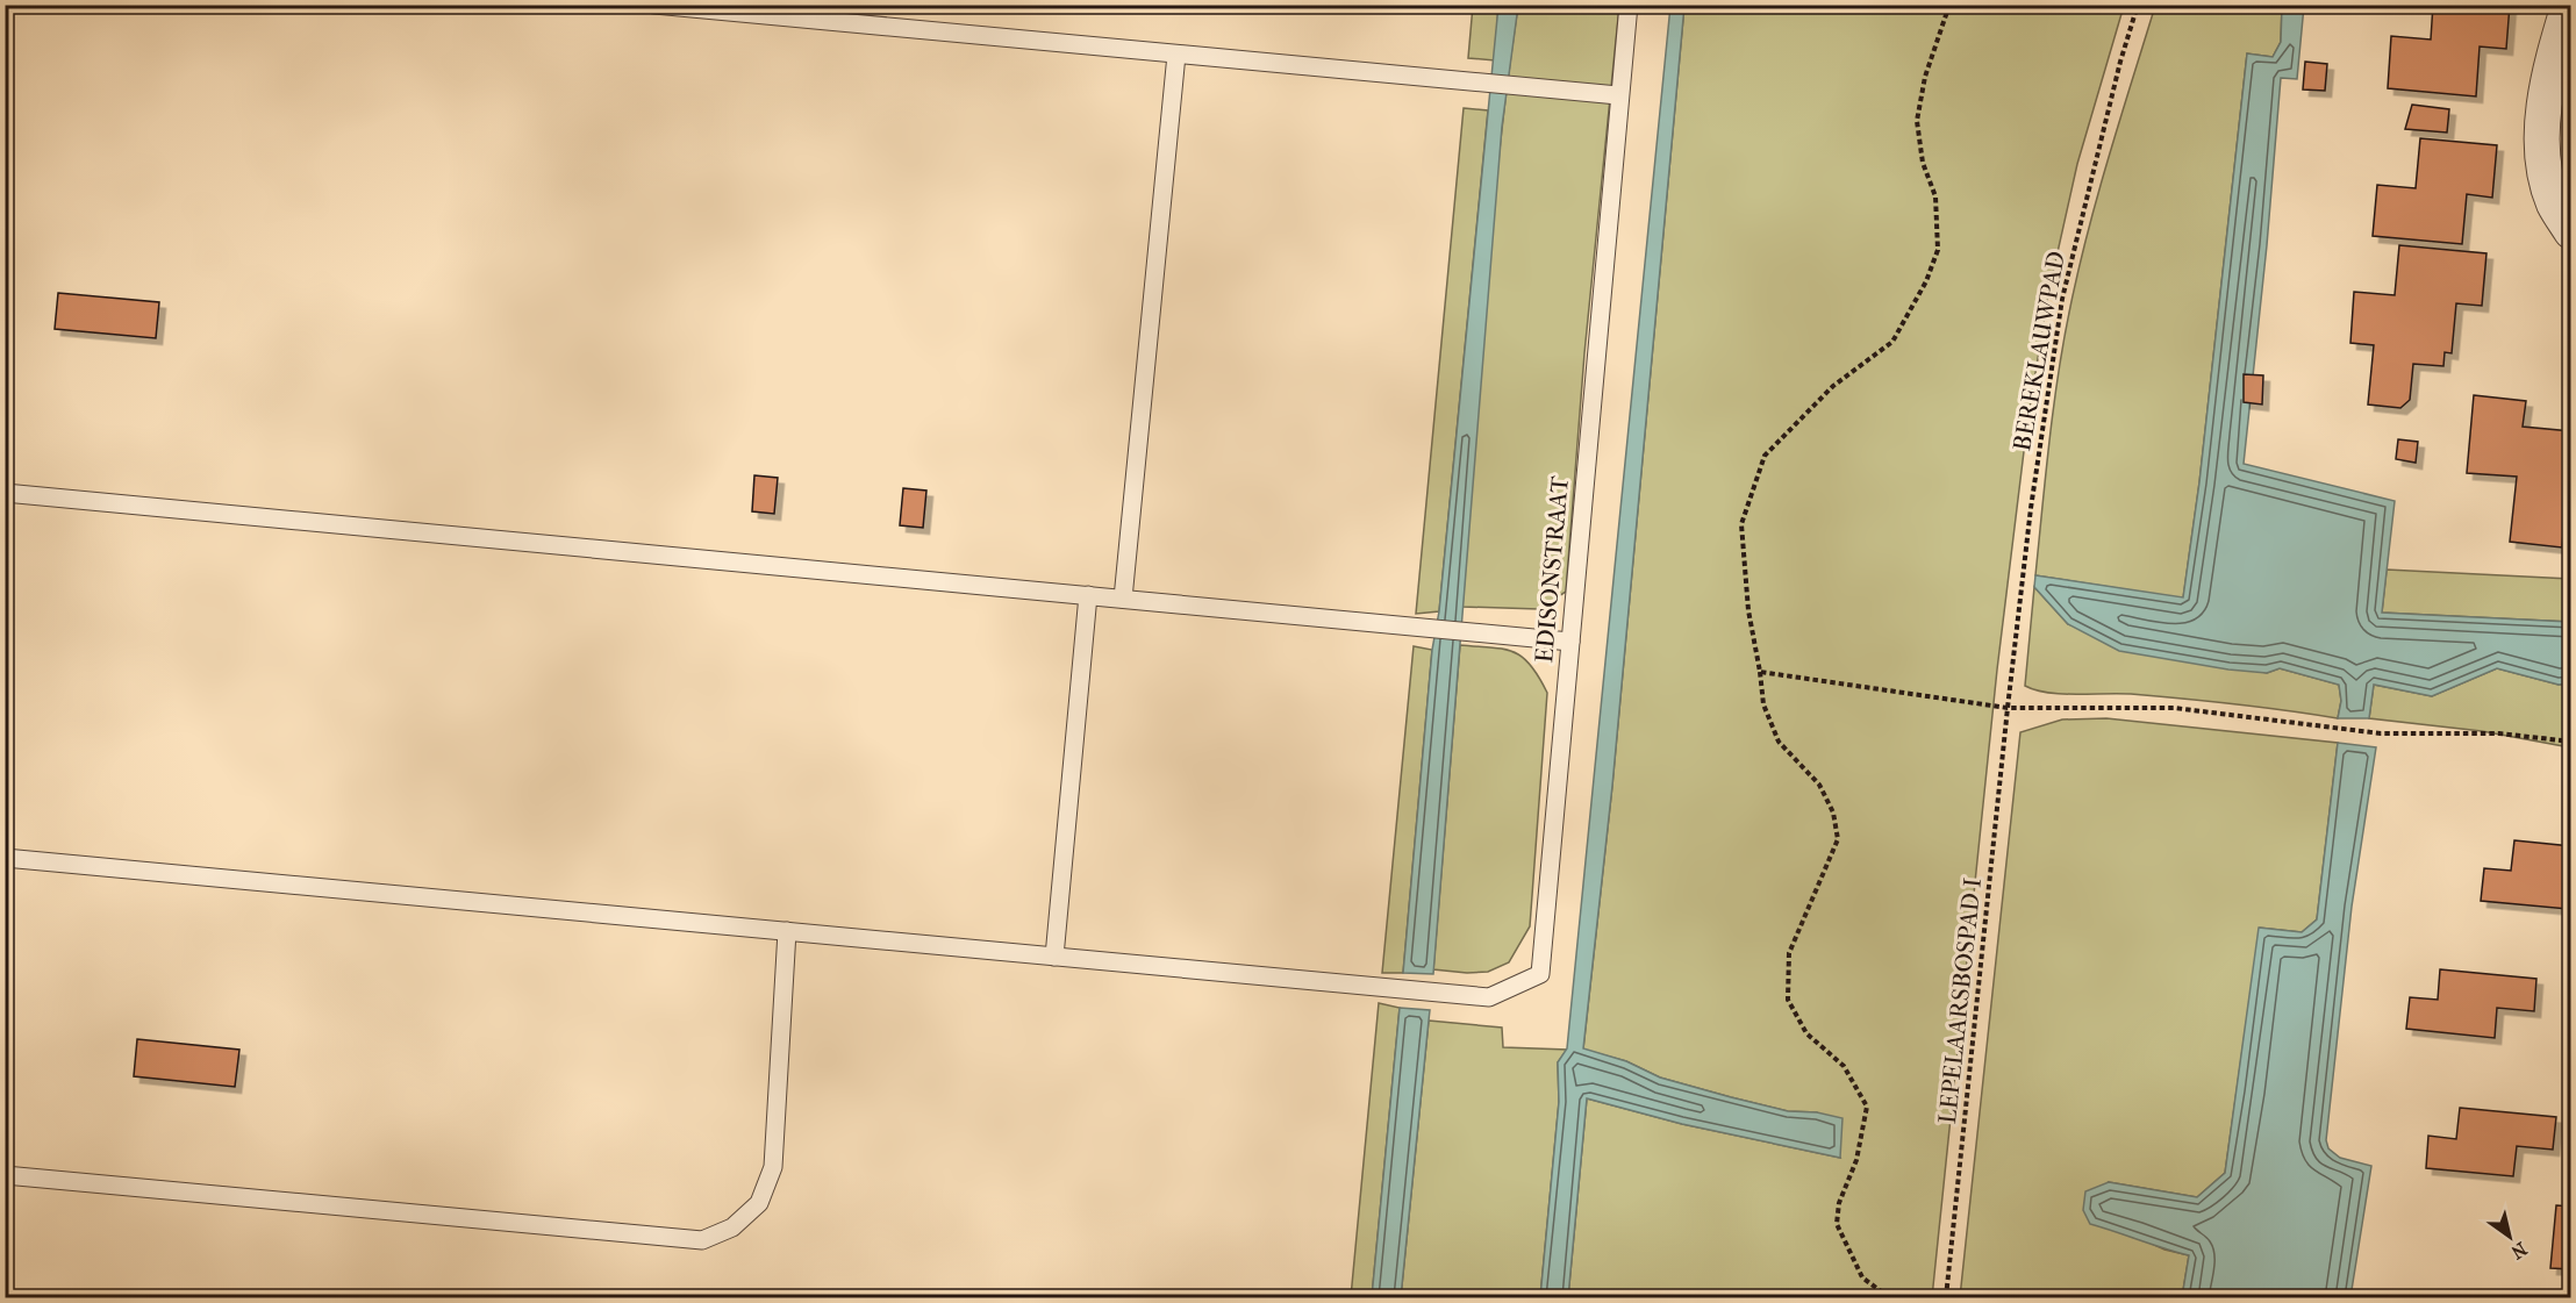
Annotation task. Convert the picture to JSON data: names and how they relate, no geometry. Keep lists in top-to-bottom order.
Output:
{
  "streets": {
    "lane": ["EDISONSTRAAT"],
    "path": ["BEREKLAUWPAD", "LEPELAARSBOSPAD I"]
  },
  "crossings": [
    ["BEREKLAUWPAD", "LEPELAARSBOSPAD I"]
  ],
  "north": "bottom right"
}
